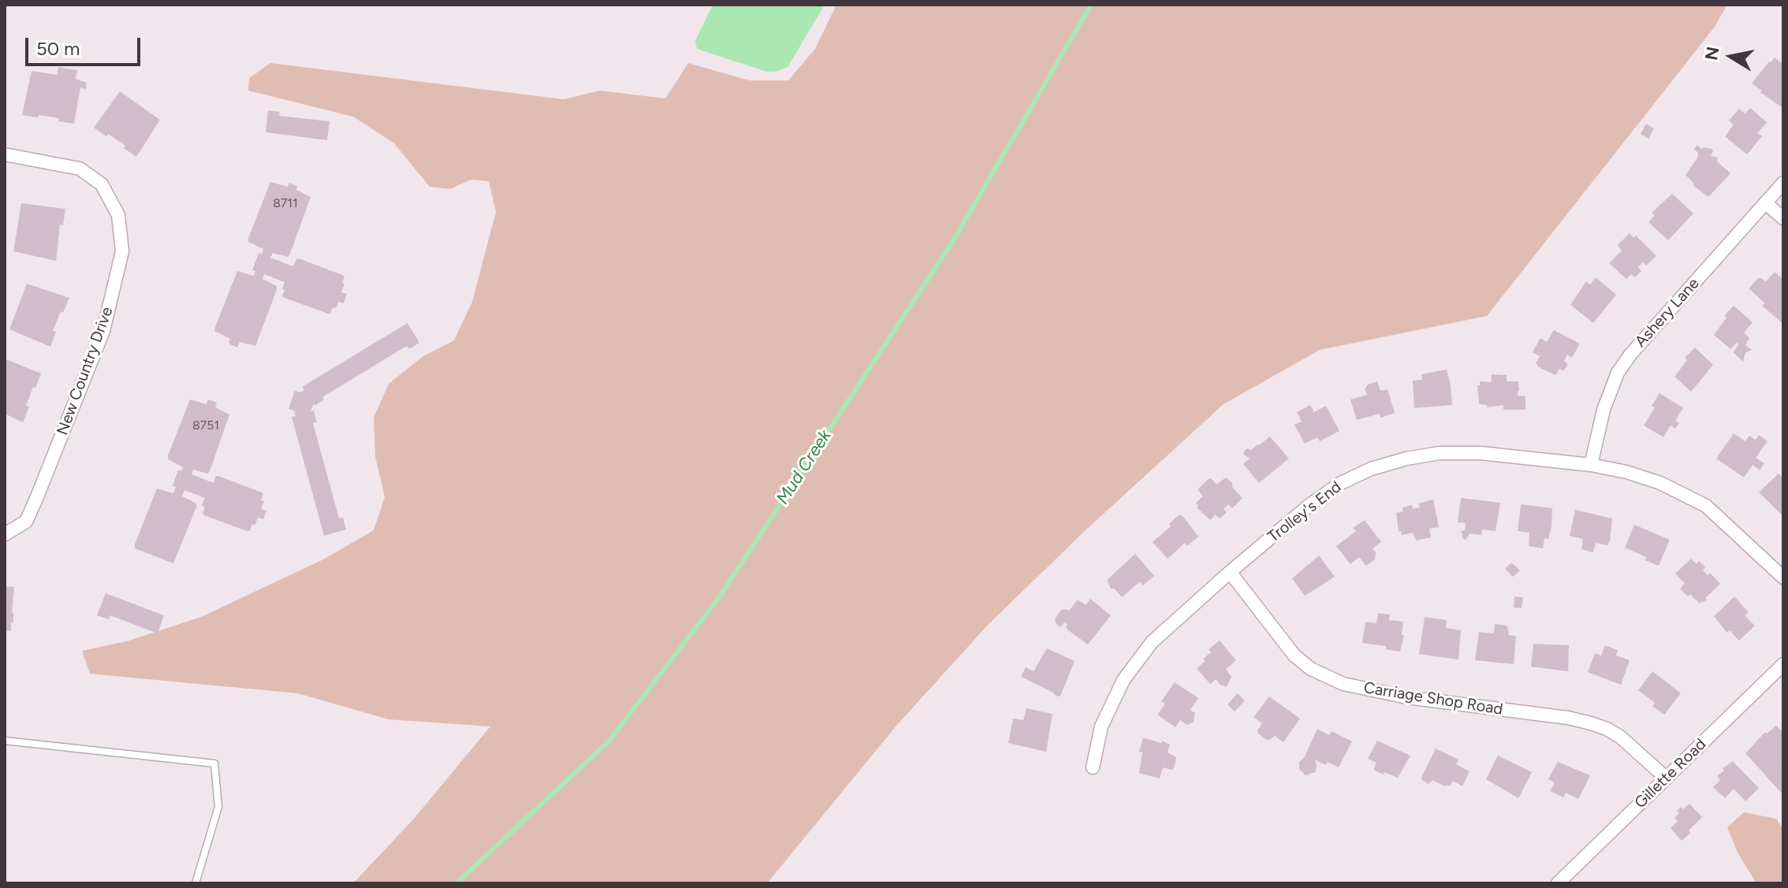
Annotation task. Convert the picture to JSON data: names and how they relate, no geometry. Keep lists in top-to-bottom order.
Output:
{
  "streets": {
    "street": [
      "Ashery Lane",
      "New Country Drive",
      "Trolley's End",
      "Carriage Shop Road",
      "Gillette Road"
    ]
  },
  "crossings": [
    ["Ashery Lane", "Trolley's End"],
    ["Trolley's End", "Carriage Shop Road"],
    ["Carriage Shop Road", "Gillette Road"]
  ],
  "water": ["Mud Creek"],
  "house_numbers": ["8711", "8751"],
  "scale_bar": "50 m",
  "north": "left"
}
